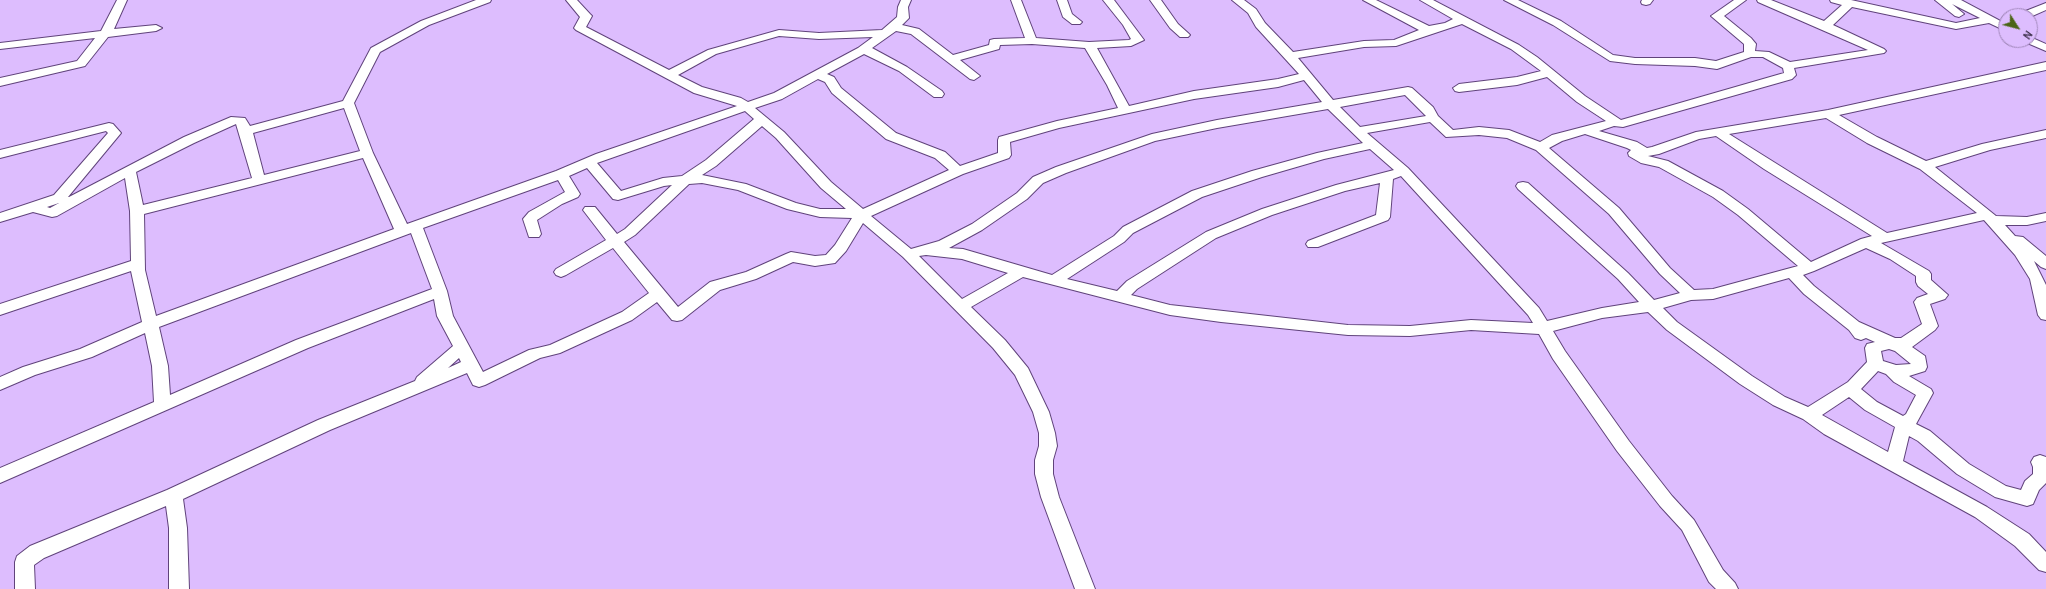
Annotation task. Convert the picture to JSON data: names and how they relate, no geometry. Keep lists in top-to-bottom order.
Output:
{
  "north": "bottom right"
}
